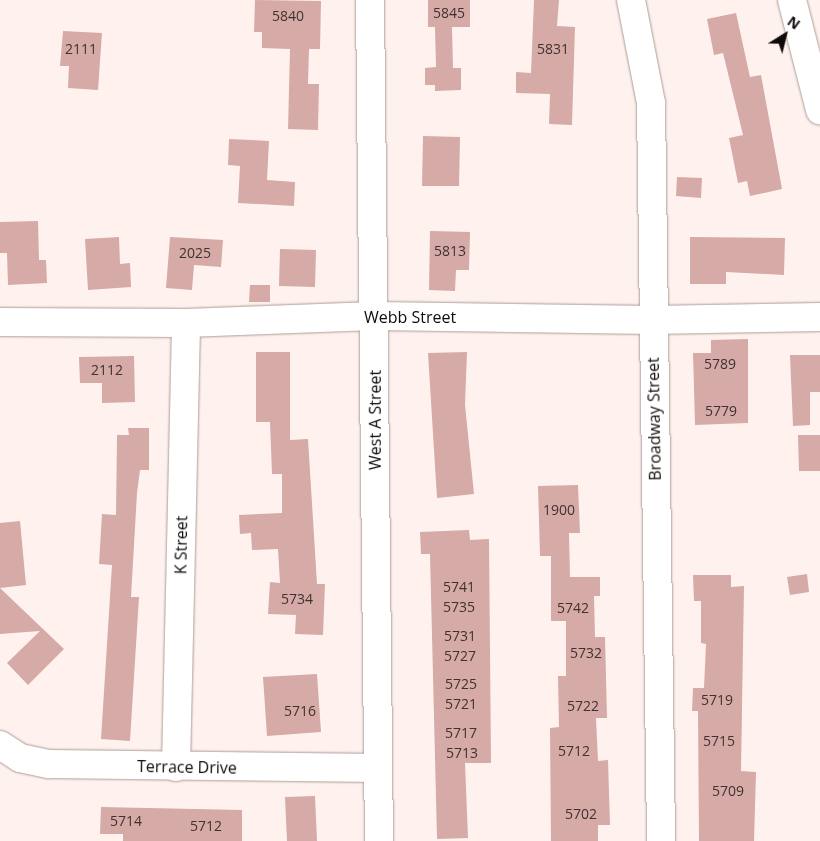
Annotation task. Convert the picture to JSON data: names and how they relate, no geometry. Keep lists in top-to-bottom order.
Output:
{
  "streets": {
    "street": [
      "Webb Street",
      "Broadway Street",
      "West A Street",
      "K Street",
      "Terrace Drive"
    ]
  },
  "crossings": [
    ["Webb Street", "Broadway Street"],
    ["Webb Street", "West A Street"],
    ["Webb Street", "K Street"],
    ["West A Street", "Terrace Drive"],
    ["K Street", "Terrace Drive"]
  ],
  "house_numbers": [
    "5845",
    "5840",
    "2111",
    "5831",
    "5813",
    "2025",
    "5789",
    "2112",
    "5779",
    "1900",
    "5741",
    "5734",
    "5735",
    "5742",
    "5731",
    "5732",
    "5727",
    "5725",
    "5719",
    "5721",
    "5722",
    "5716",
    "5717",
    "5715",
    "5712",
    "5713",
    "5709",
    "5702",
    "5714",
    "5712"
  ],
  "north": "top right"
}
